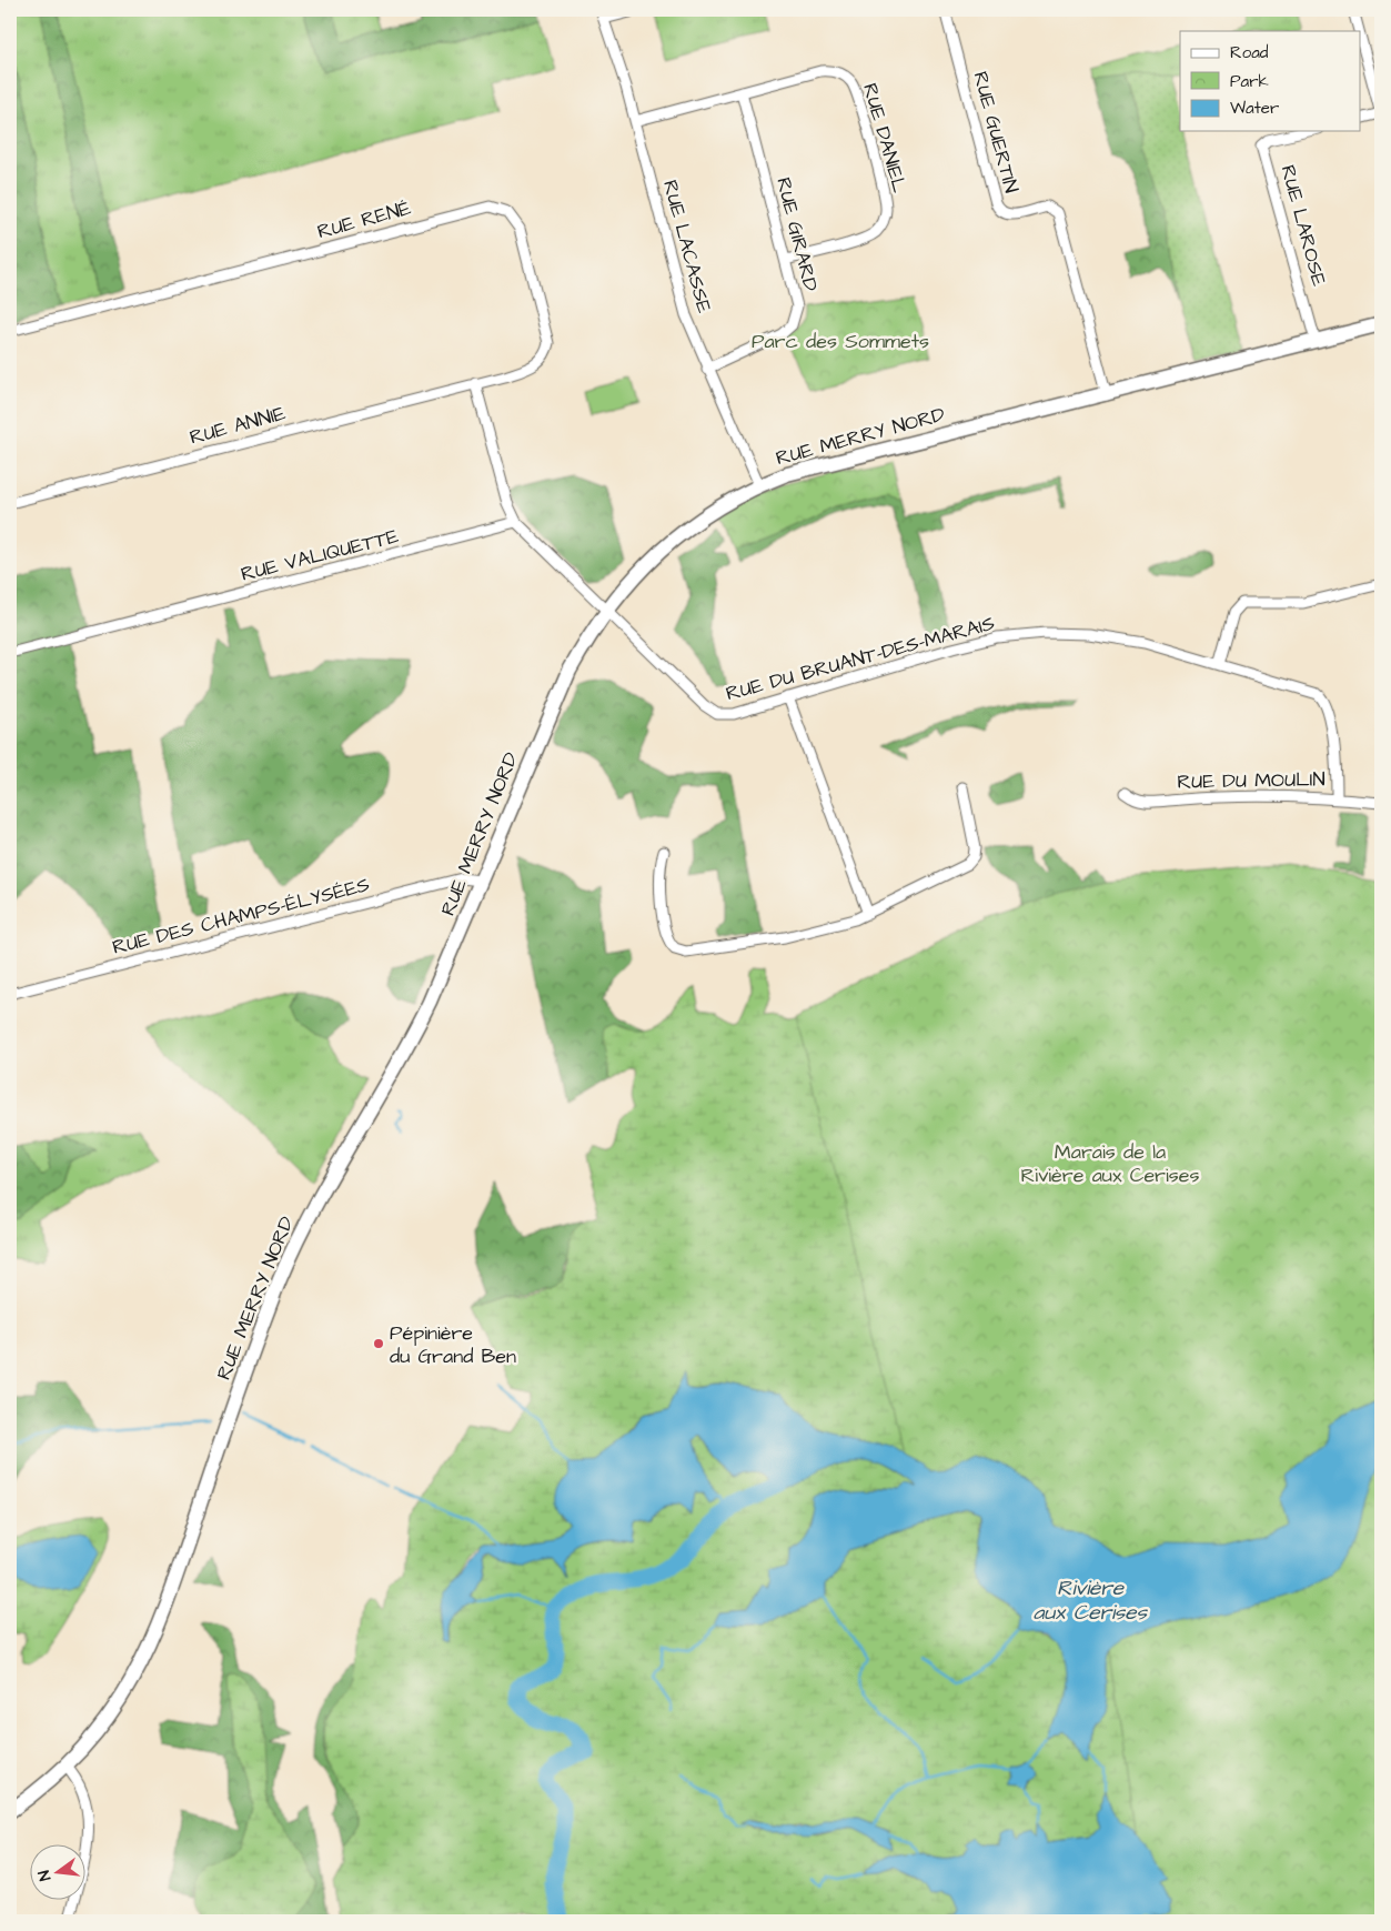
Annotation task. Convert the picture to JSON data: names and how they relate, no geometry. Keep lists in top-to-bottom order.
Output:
{
  "streets": {
    "main road": ["RUE MERRY NORD"],
    "street": [
      "RUE GUERTIN",
      "RUE DANIEL",
      "RUE RENÉ",
      "RUE LAROSE",
      "RUE GIRARD",
      "RUE LACASSE",
      "RUE ANNIE",
      "RUE VALIQUETTE",
      "RUE DU BRUANT-DES-MARAIS",
      "RUE DU MOULIN",
      "RUE DES CHAMPS-ÉLYSÉES"
    ]
  },
  "crossings": [
    ["RUE GUERTIN", "RUE MERRY NORD"],
    ["RUE DANIEL", "RUE GIRARD"],
    ["RUE DANIEL", "RUE LACASSE"],
    ["RUE RENÉ", "RUE ANNIE"],
    ["RUE LAROSE", "RUE MERRY NORD"],
    ["RUE GIRARD", "RUE LACASSE"],
    ["RUE LACASSE", "RUE MERRY NORD"],
    ["RUE MERRY NORD", "RUE DU BRUANT-DES-MARAIS"],
    ["RUE MERRY NORD", "RUE DES CHAMPS-ÉLYSÉES"],
    ["RUE DU BRUANT-DES-MARAIS", "RUE DU MOULIN"]
  ],
  "water": ["Rivière aux Cerises"],
  "parks": ["Parc des Sommets", "Marais de la Rivière aux Cerises"],
  "places": ["Pépinière du Grand Ben"],
  "legend": ["Road", "Park", "Water"],
  "north": "left"
}
